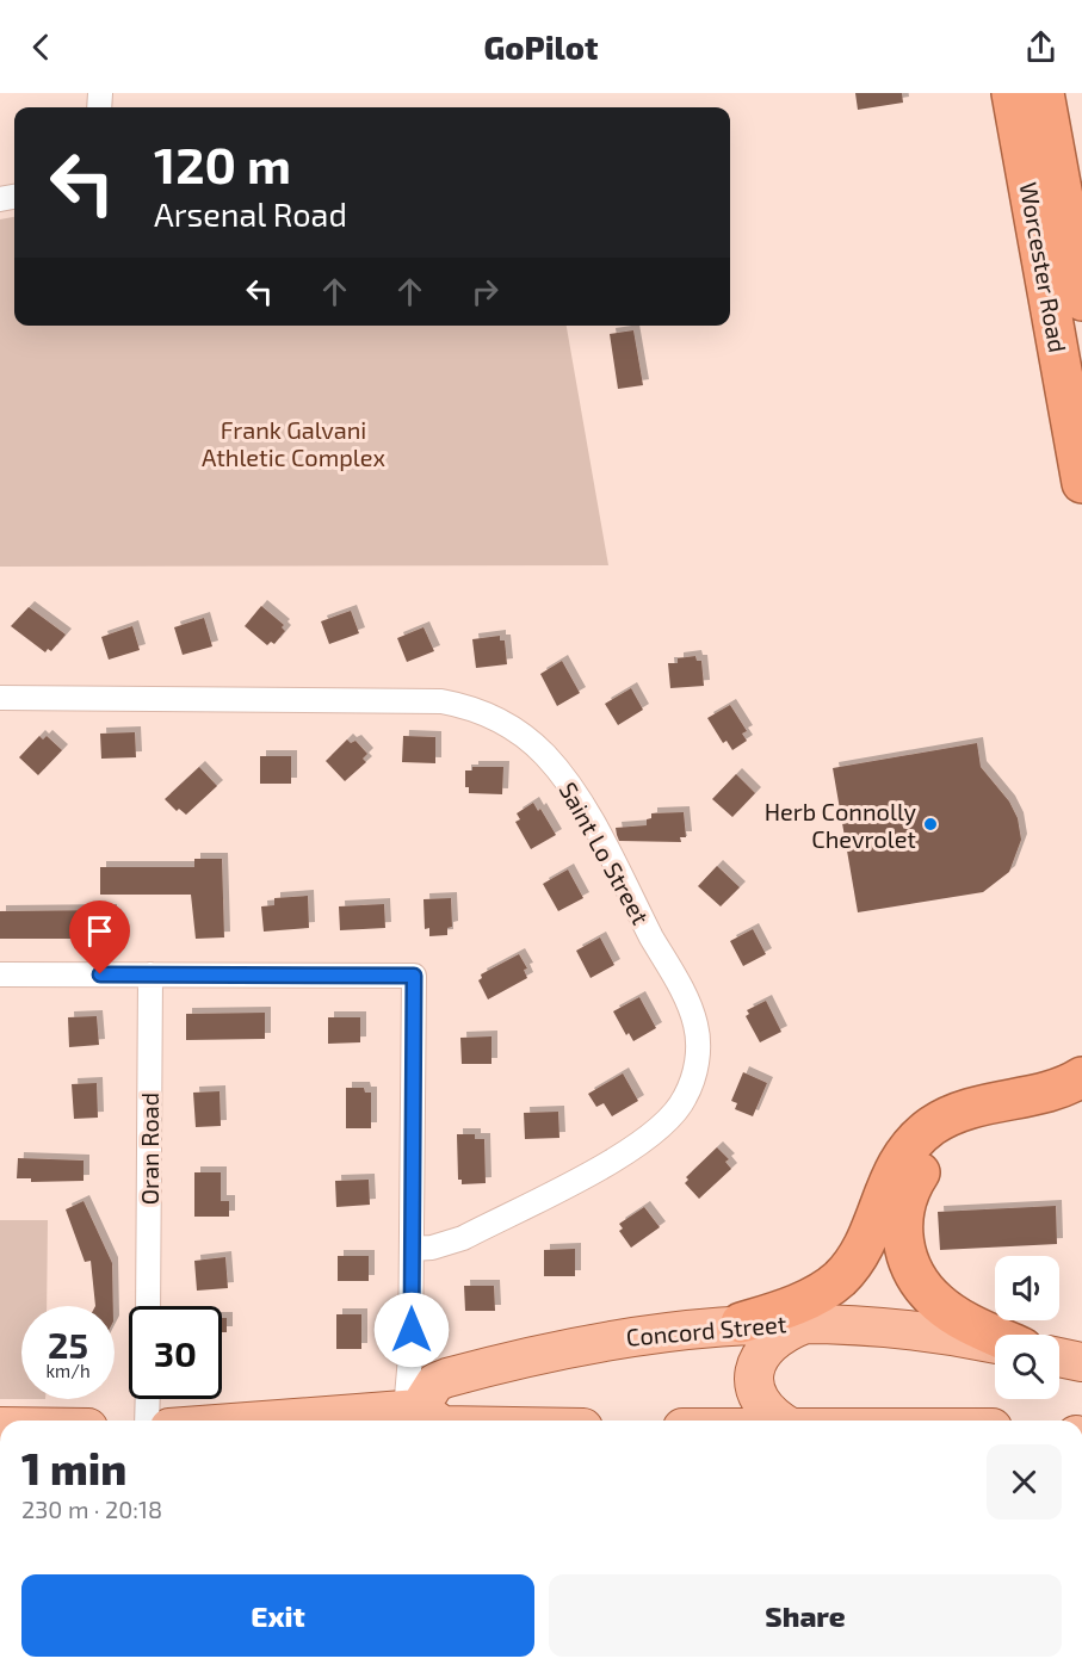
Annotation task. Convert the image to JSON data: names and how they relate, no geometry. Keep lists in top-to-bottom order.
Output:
{
  "streets": {
    "highway": ["Worcester Road"],
    "main road": ["Concord Street"],
    "street": ["Saint Lo Street", "Oran Road"]
  },
  "parks": ["Frank Galvani Athletic Complex"],
  "places": ["Herb Connolly Chevrolet"],
  "page": {
    "header": "GoPilot",
    "turn": ["120 m", "Arsenal Road"],
    "speed": "25 km/h",
    "limit": "30",
    "heading": ["1 min", "230 m · 20:18"],
    "buttons": ["Exit", "Share"]
  }
}
